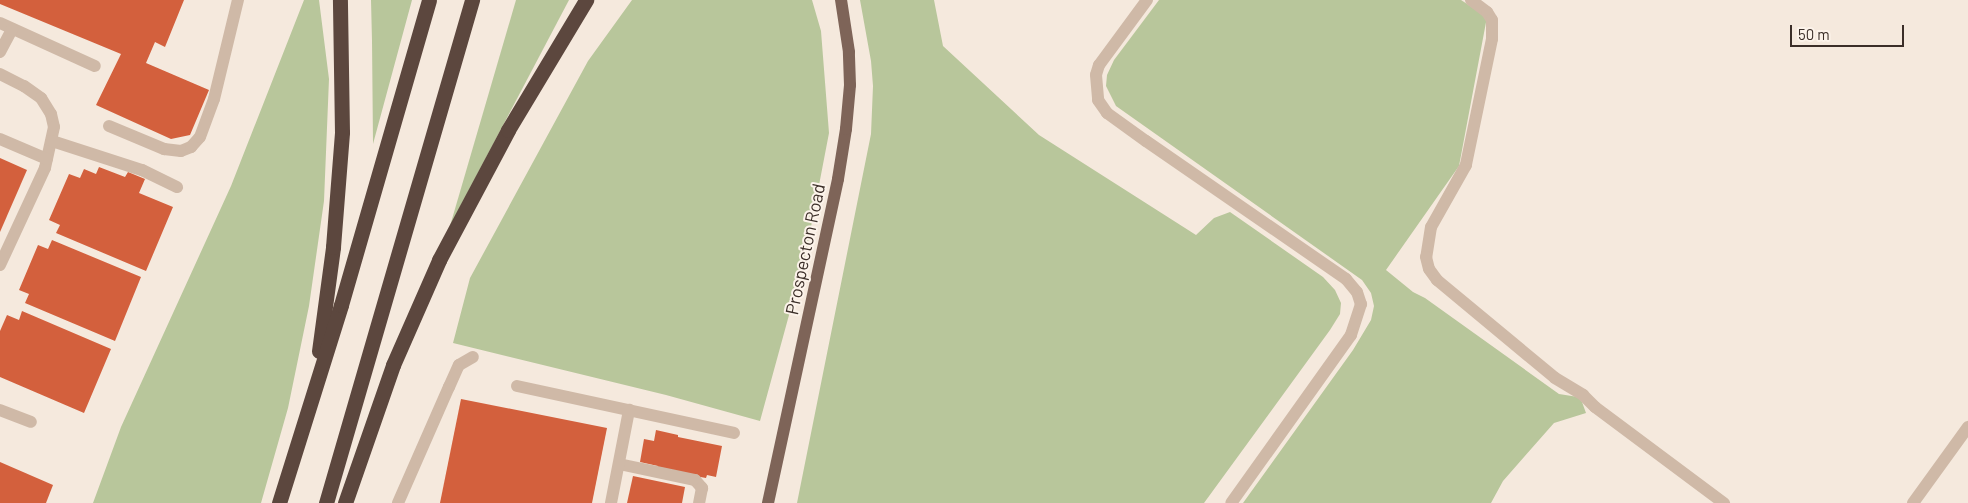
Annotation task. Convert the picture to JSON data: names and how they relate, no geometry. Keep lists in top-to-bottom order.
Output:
{
  "streets": {
    "main road": ["Prospecton Road"]
  },
  "scale_bar": "50 m"
}
